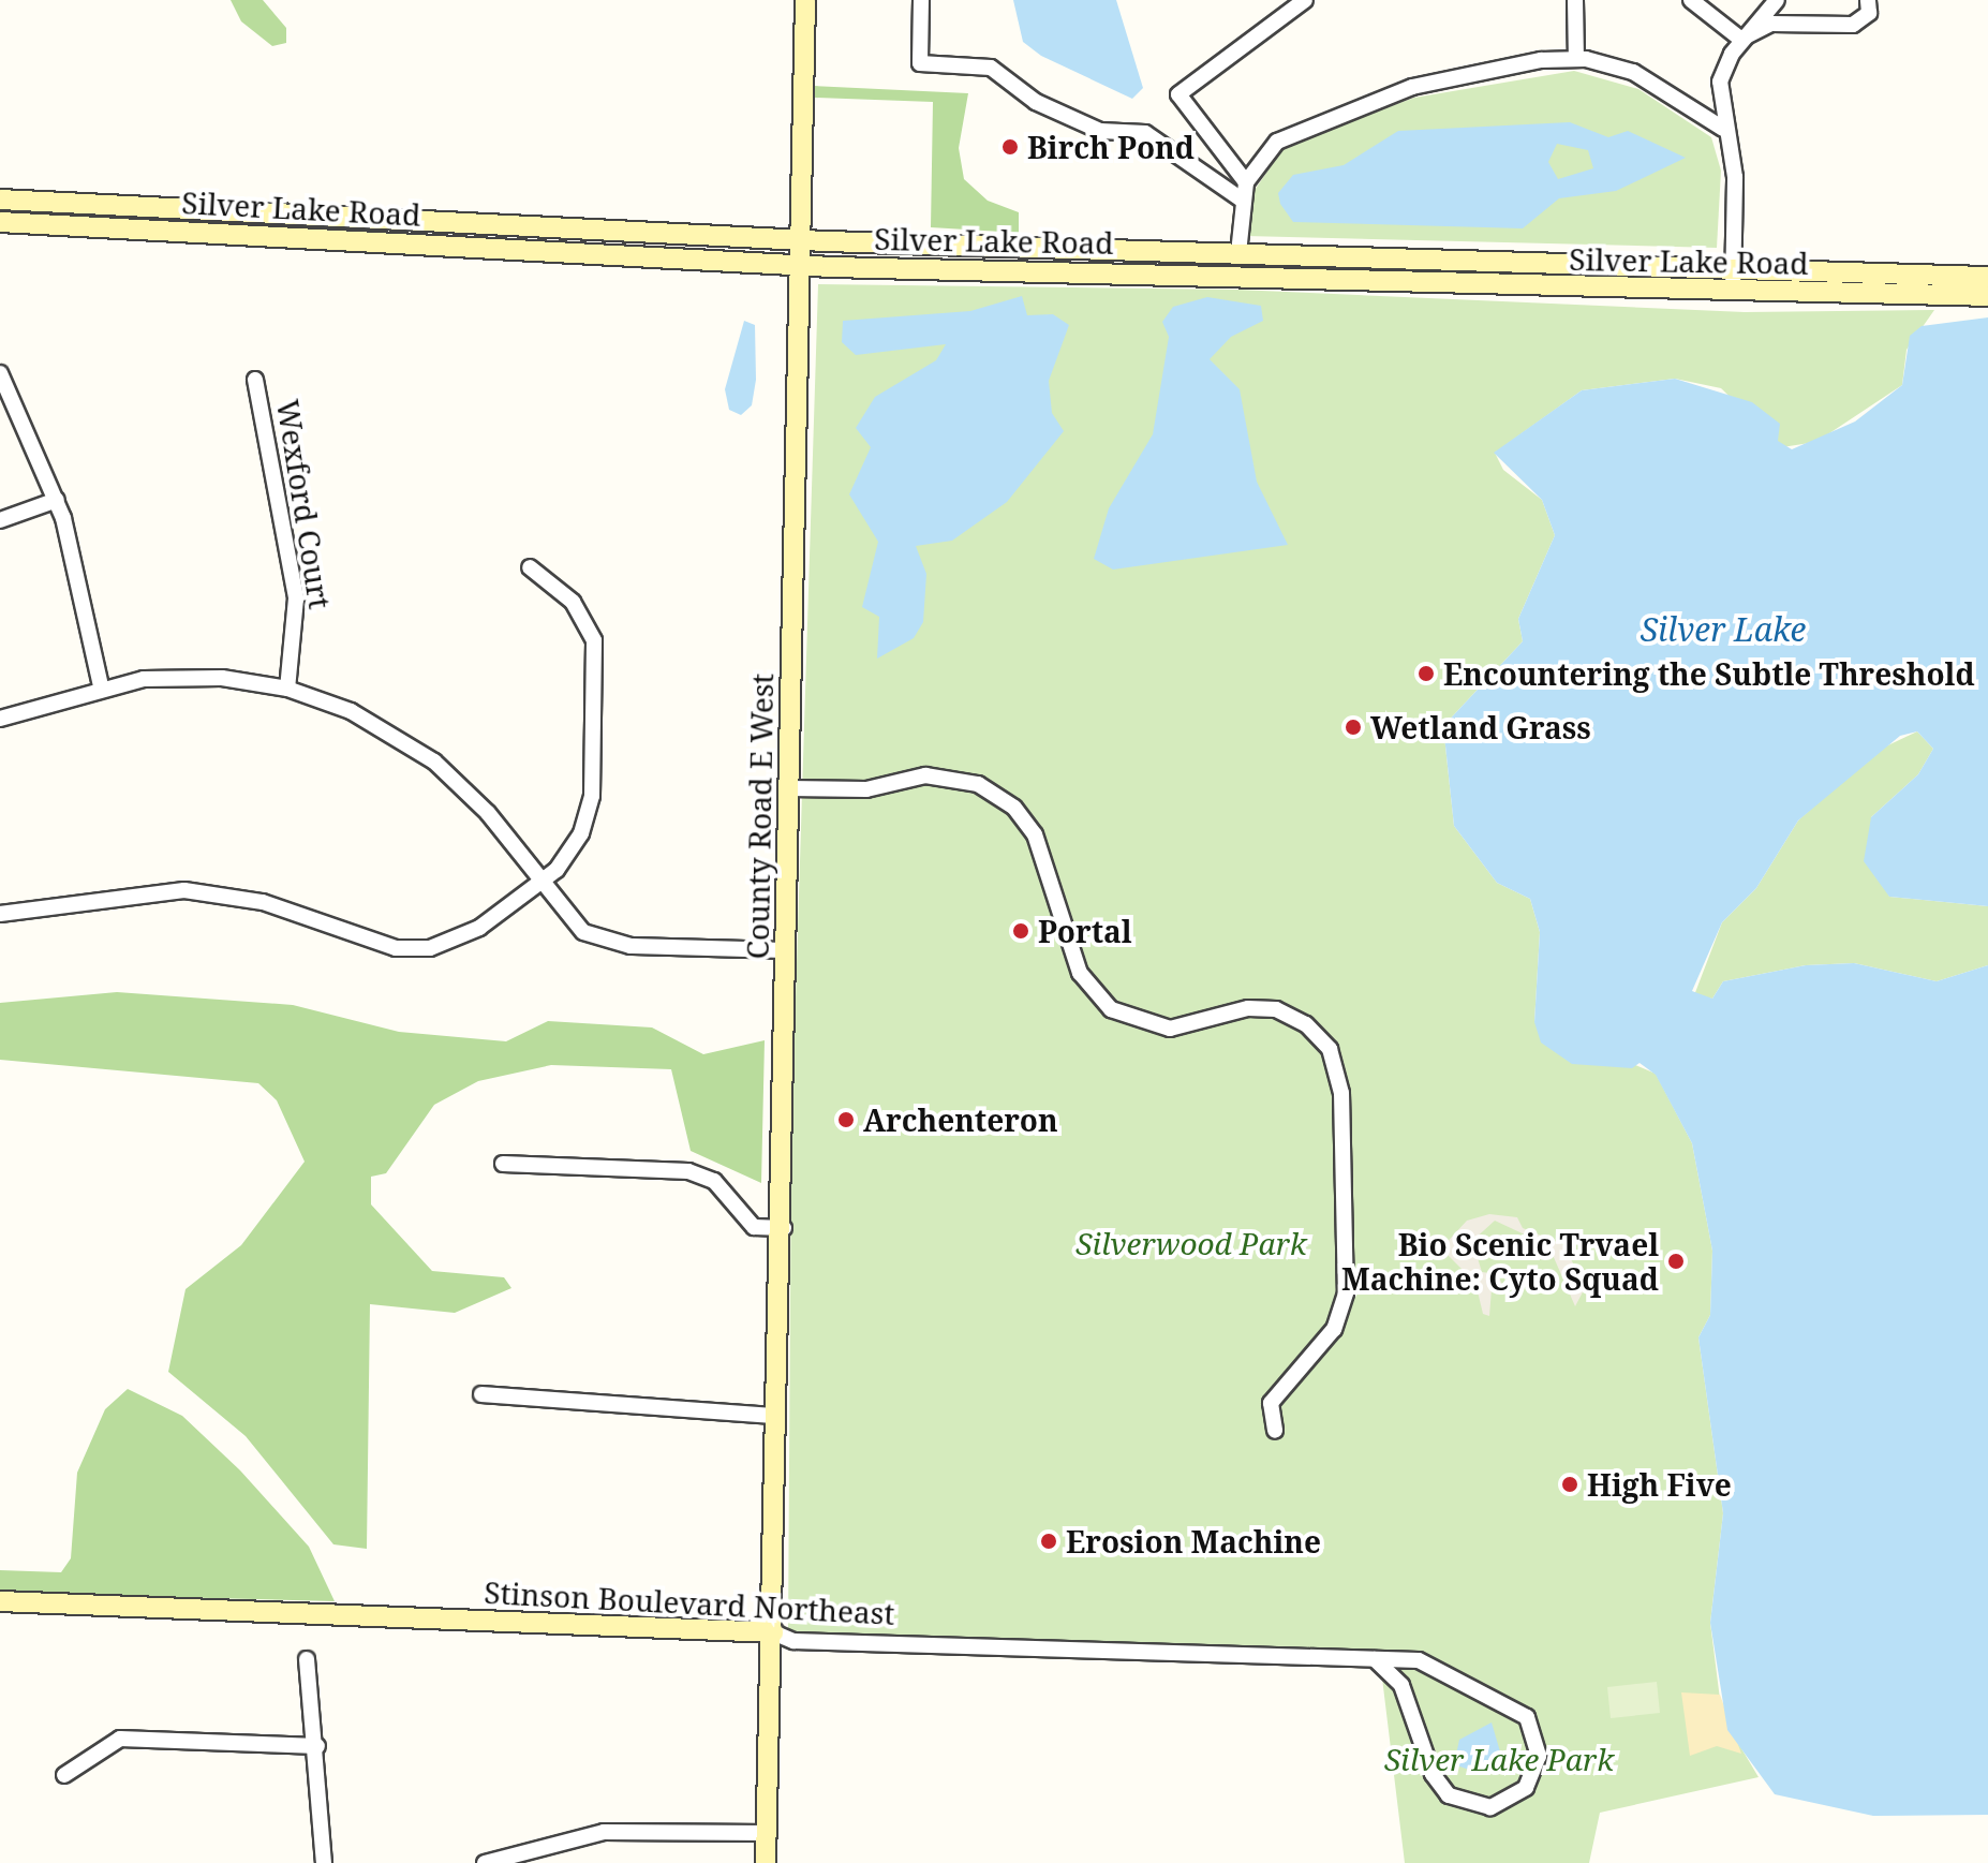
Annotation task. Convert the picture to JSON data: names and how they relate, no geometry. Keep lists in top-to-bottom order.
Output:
{
  "streets": {
    "main road": ["Silver Lake Road", "County Road E West", "Stinson Boulevard Northeast"],
    "street": ["Wexford Court"]
  },
  "crossings": [
    ["Silver Lake Road", "County Road E West"],
    ["County Road E West", "Stinson Boulevard Northeast"]
  ],
  "water": ["Silver Lake"],
  "parks": ["Silverwood Park", "Silver Lake Park"],
  "places": [
    "Birch Pond",
    "Encountering the Subtle Threshold",
    "Wetland Grass",
    "Portal",
    "Archenteron",
    "Bio Scenic Trvael Machine: Cyto Squad",
    "High Five",
    "Erosion Machine"
  ]
}
